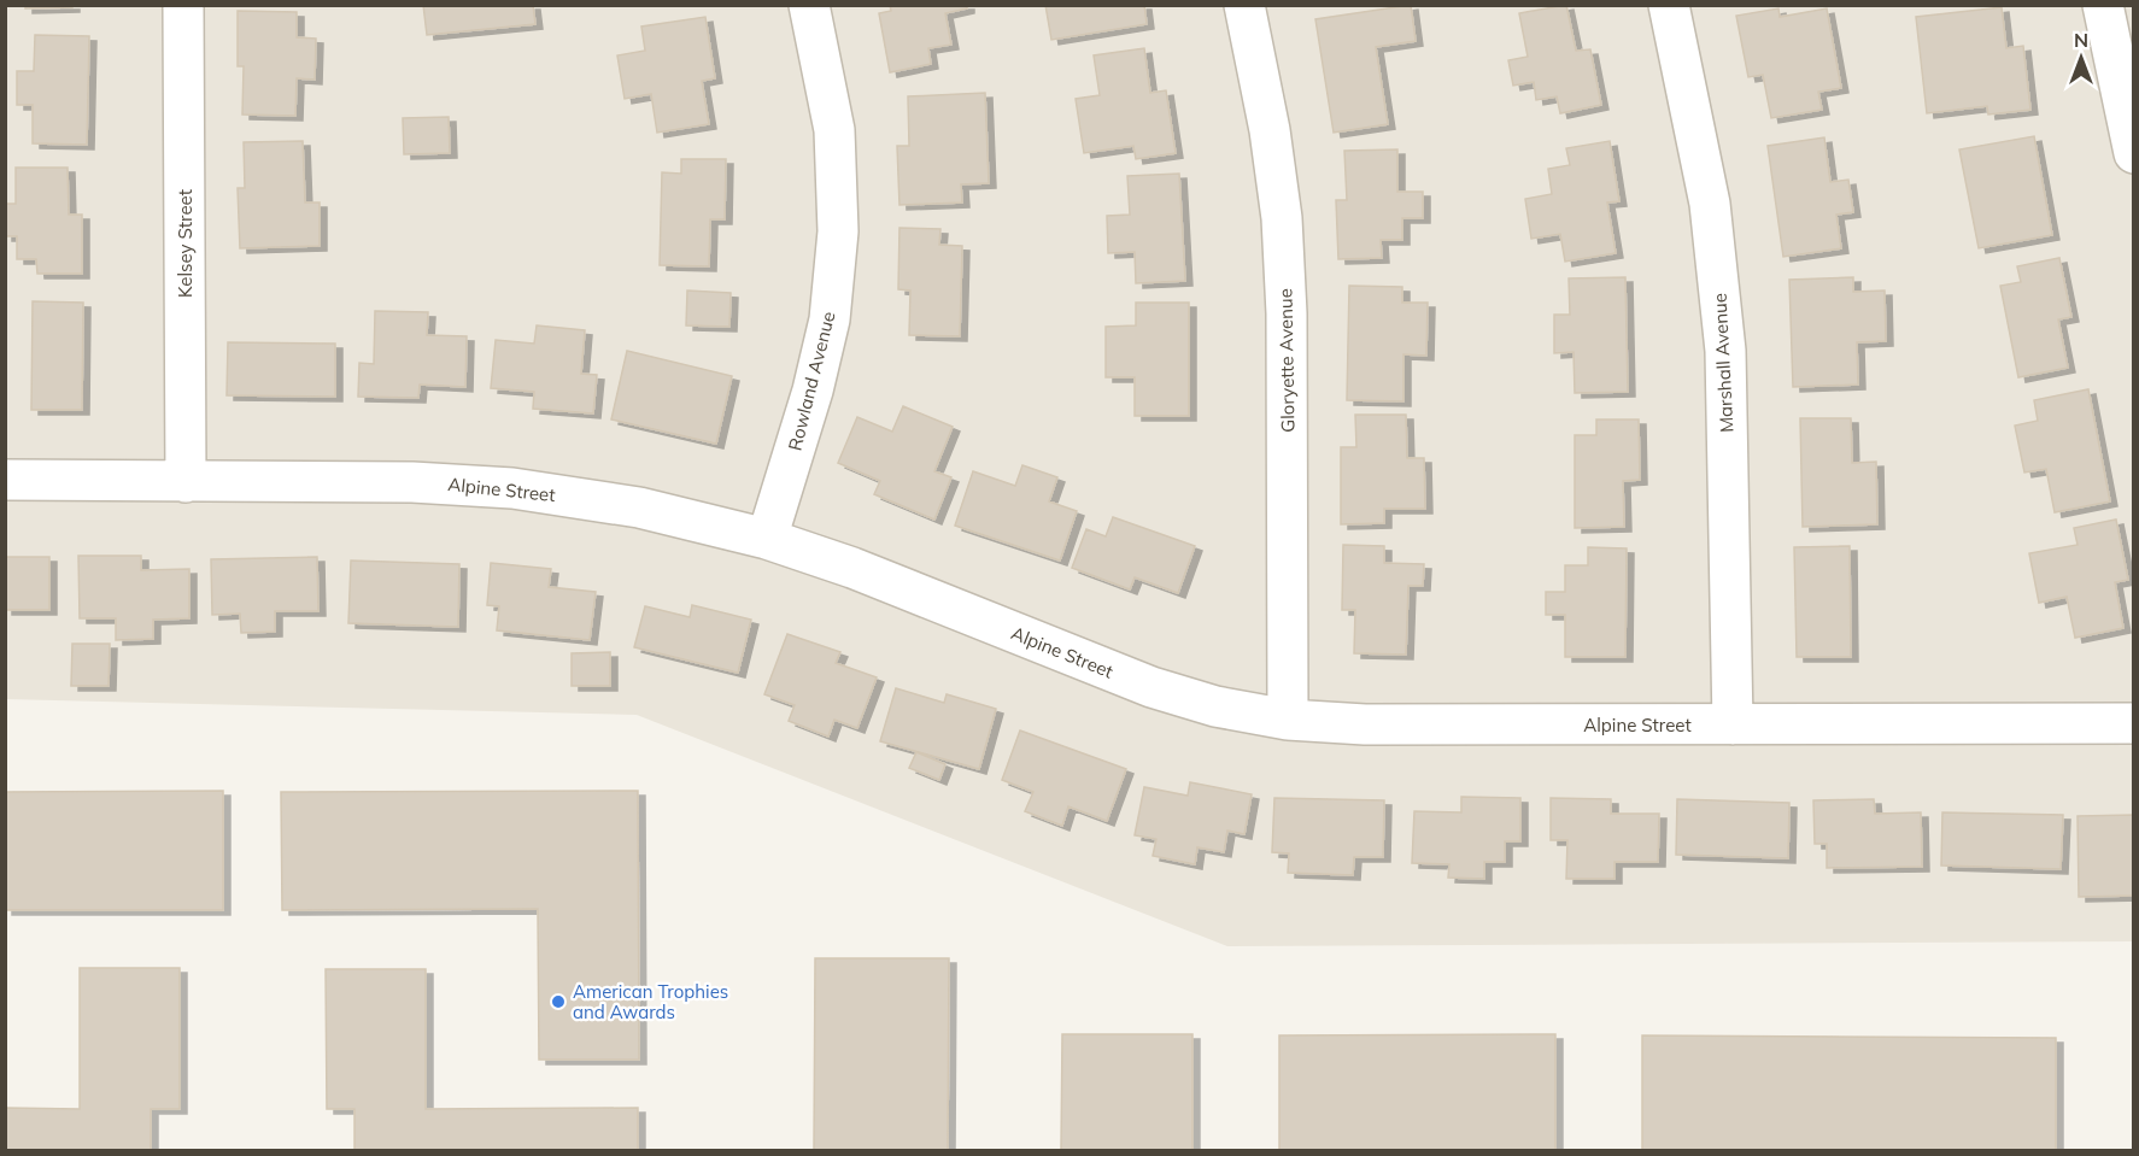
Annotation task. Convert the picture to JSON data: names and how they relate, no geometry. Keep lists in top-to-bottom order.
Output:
{
  "streets": {
    "street": [
      "Kelsey Street",
      "Gloryette Avenue",
      "Marshall Avenue",
      "Rowland Avenue",
      "Alpine Street"
    ]
  },
  "crossings": [
    ["Kelsey Street", "Alpine Street"],
    ["Gloryette Avenue", "Alpine Street"],
    ["Marshall Avenue", "Alpine Street"],
    ["Rowland Avenue", "Alpine Street"]
  ],
  "places": ["American Trophies and Awards"],
  "north": "top"
}
